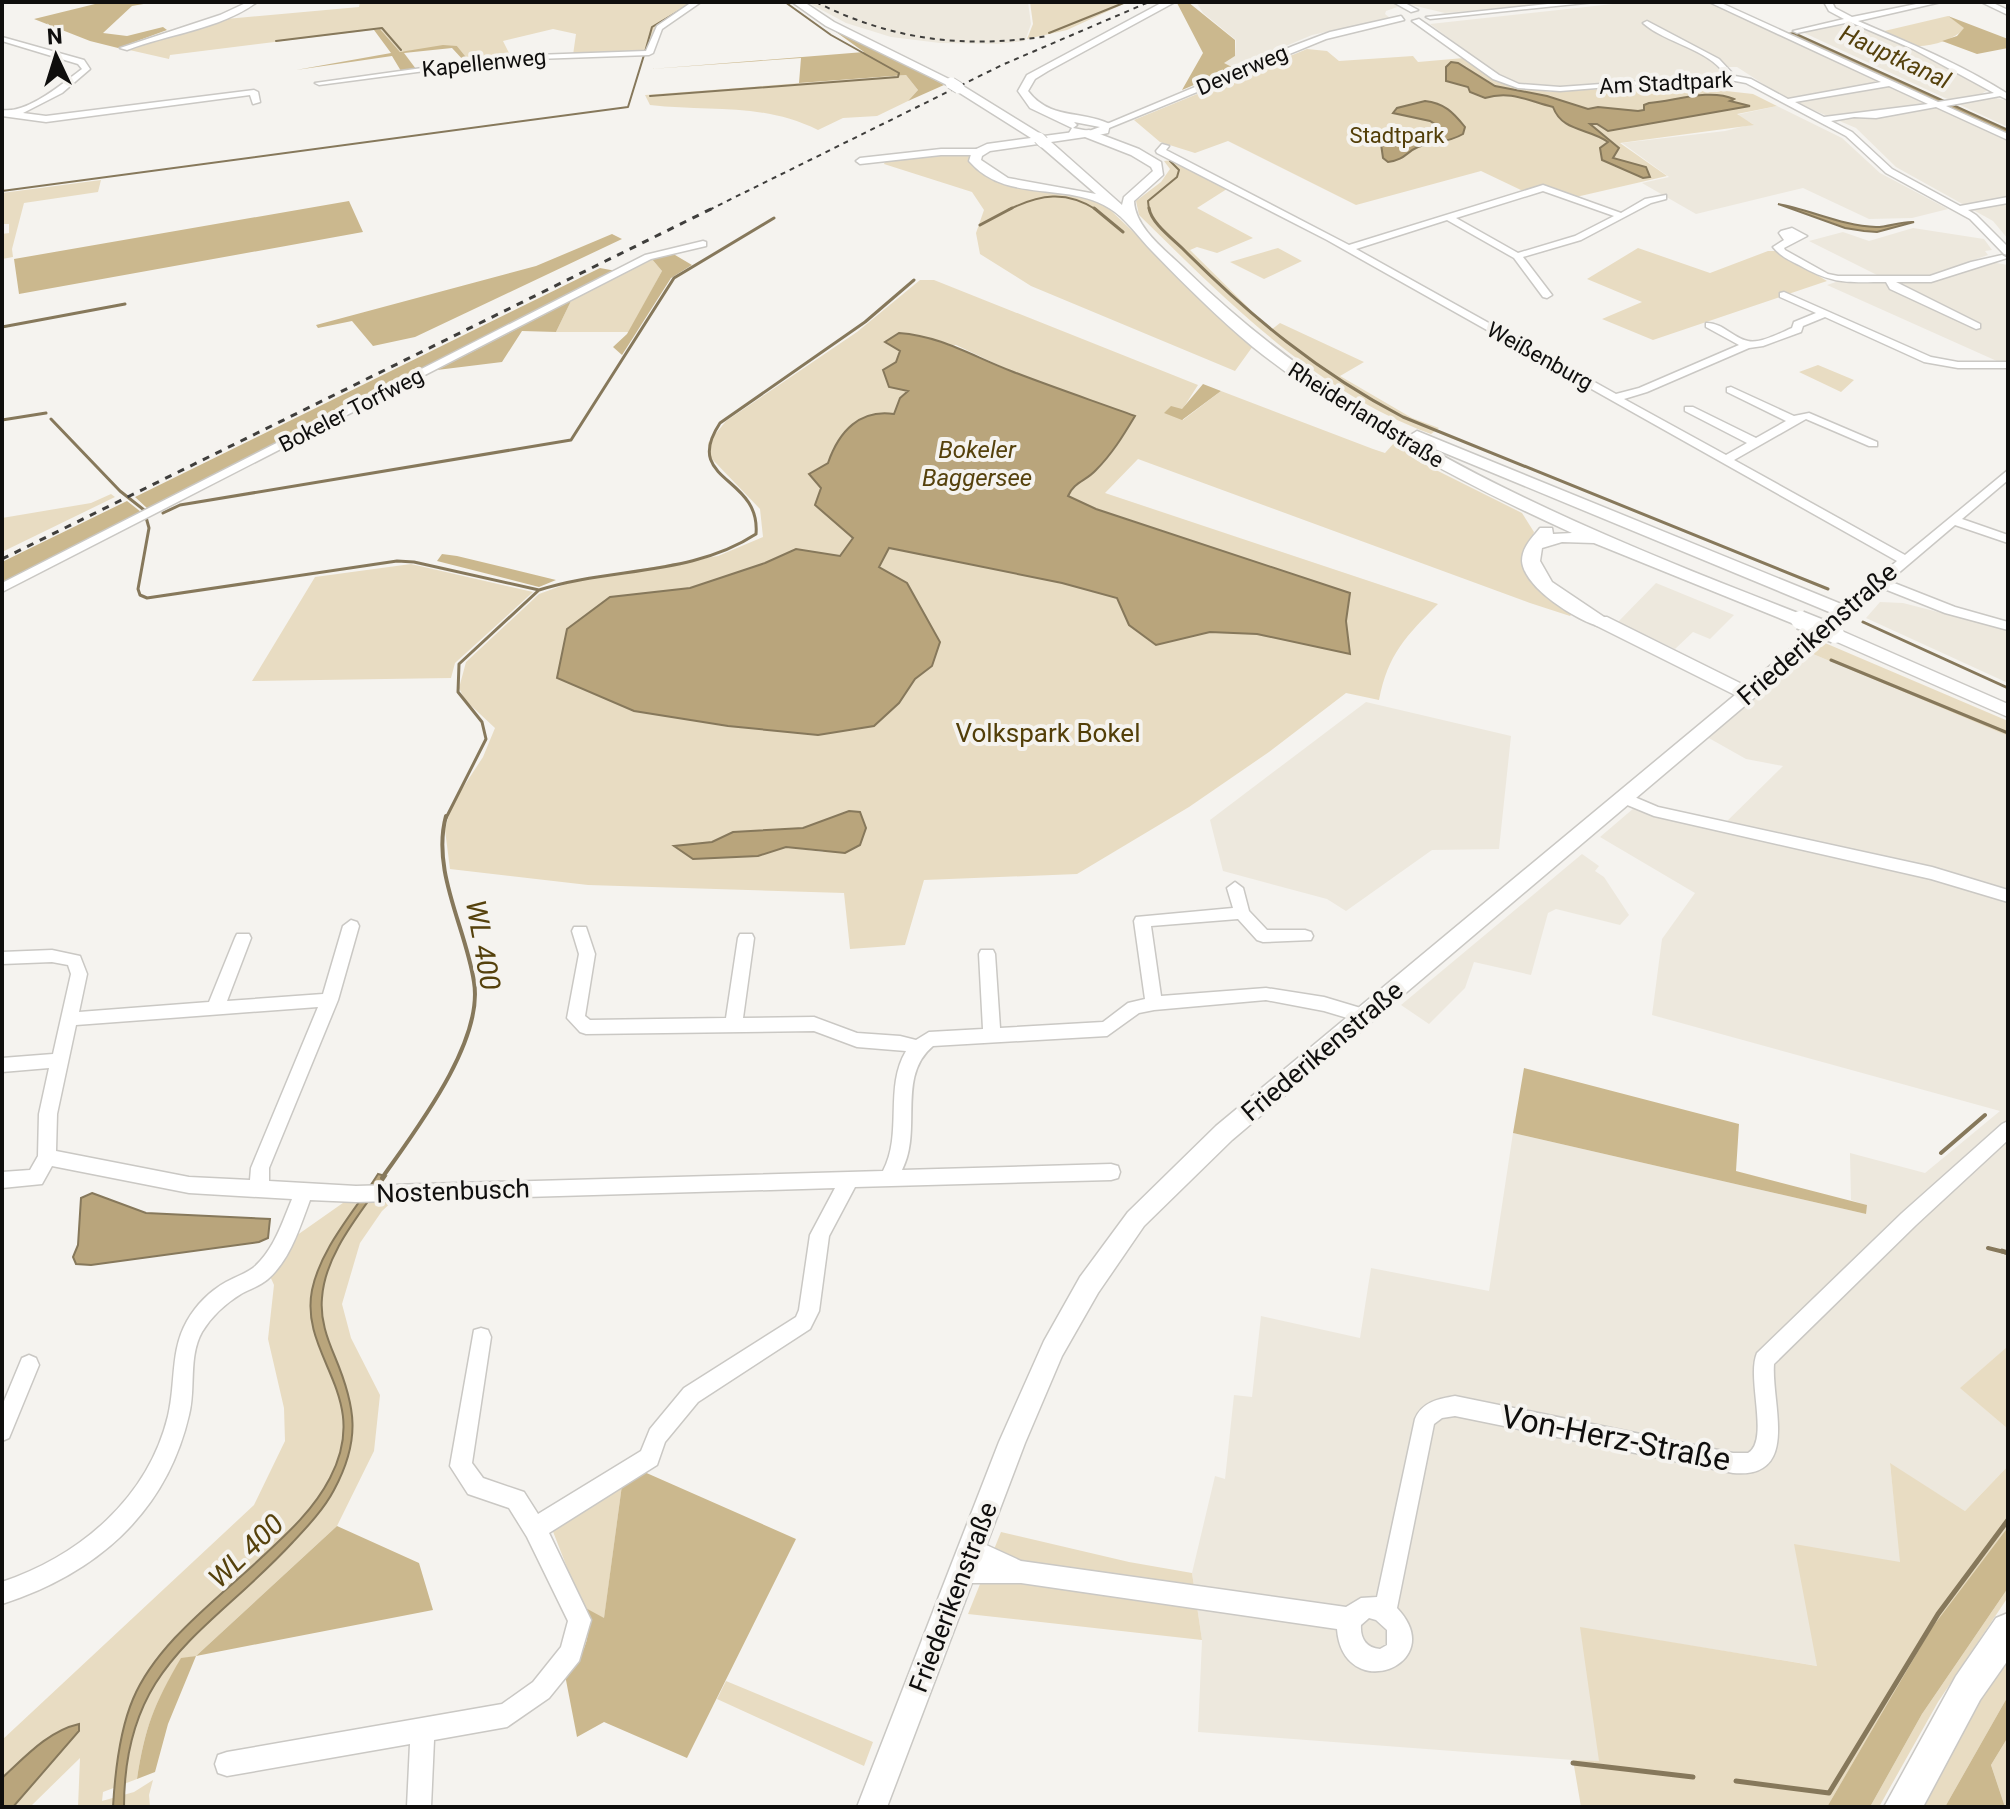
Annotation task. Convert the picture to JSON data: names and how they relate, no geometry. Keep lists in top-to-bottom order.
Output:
{
  "streets": {
    "main road": ["Rheiderlandstraße"],
    "street": [
      "Kapellenweg",
      "Deverweg",
      "Am Stadtpark",
      "Weißenburg",
      "Bokeler Torfweg",
      "Friederikenstraße",
      "Nostenbusch",
      "Von-Herz-Straße"
    ]
  },
  "crossings": [
    ["Deverweg", "Am Stadtpark"],
    ["Weißenburg", "Friederikenstraße"]
  ],
  "water": ["Hauptkanal", "Bokeler Baggersee", "WL 400"],
  "parks": ["Stadtpark", "Volkspark Bokel"],
  "north": "top"
}
